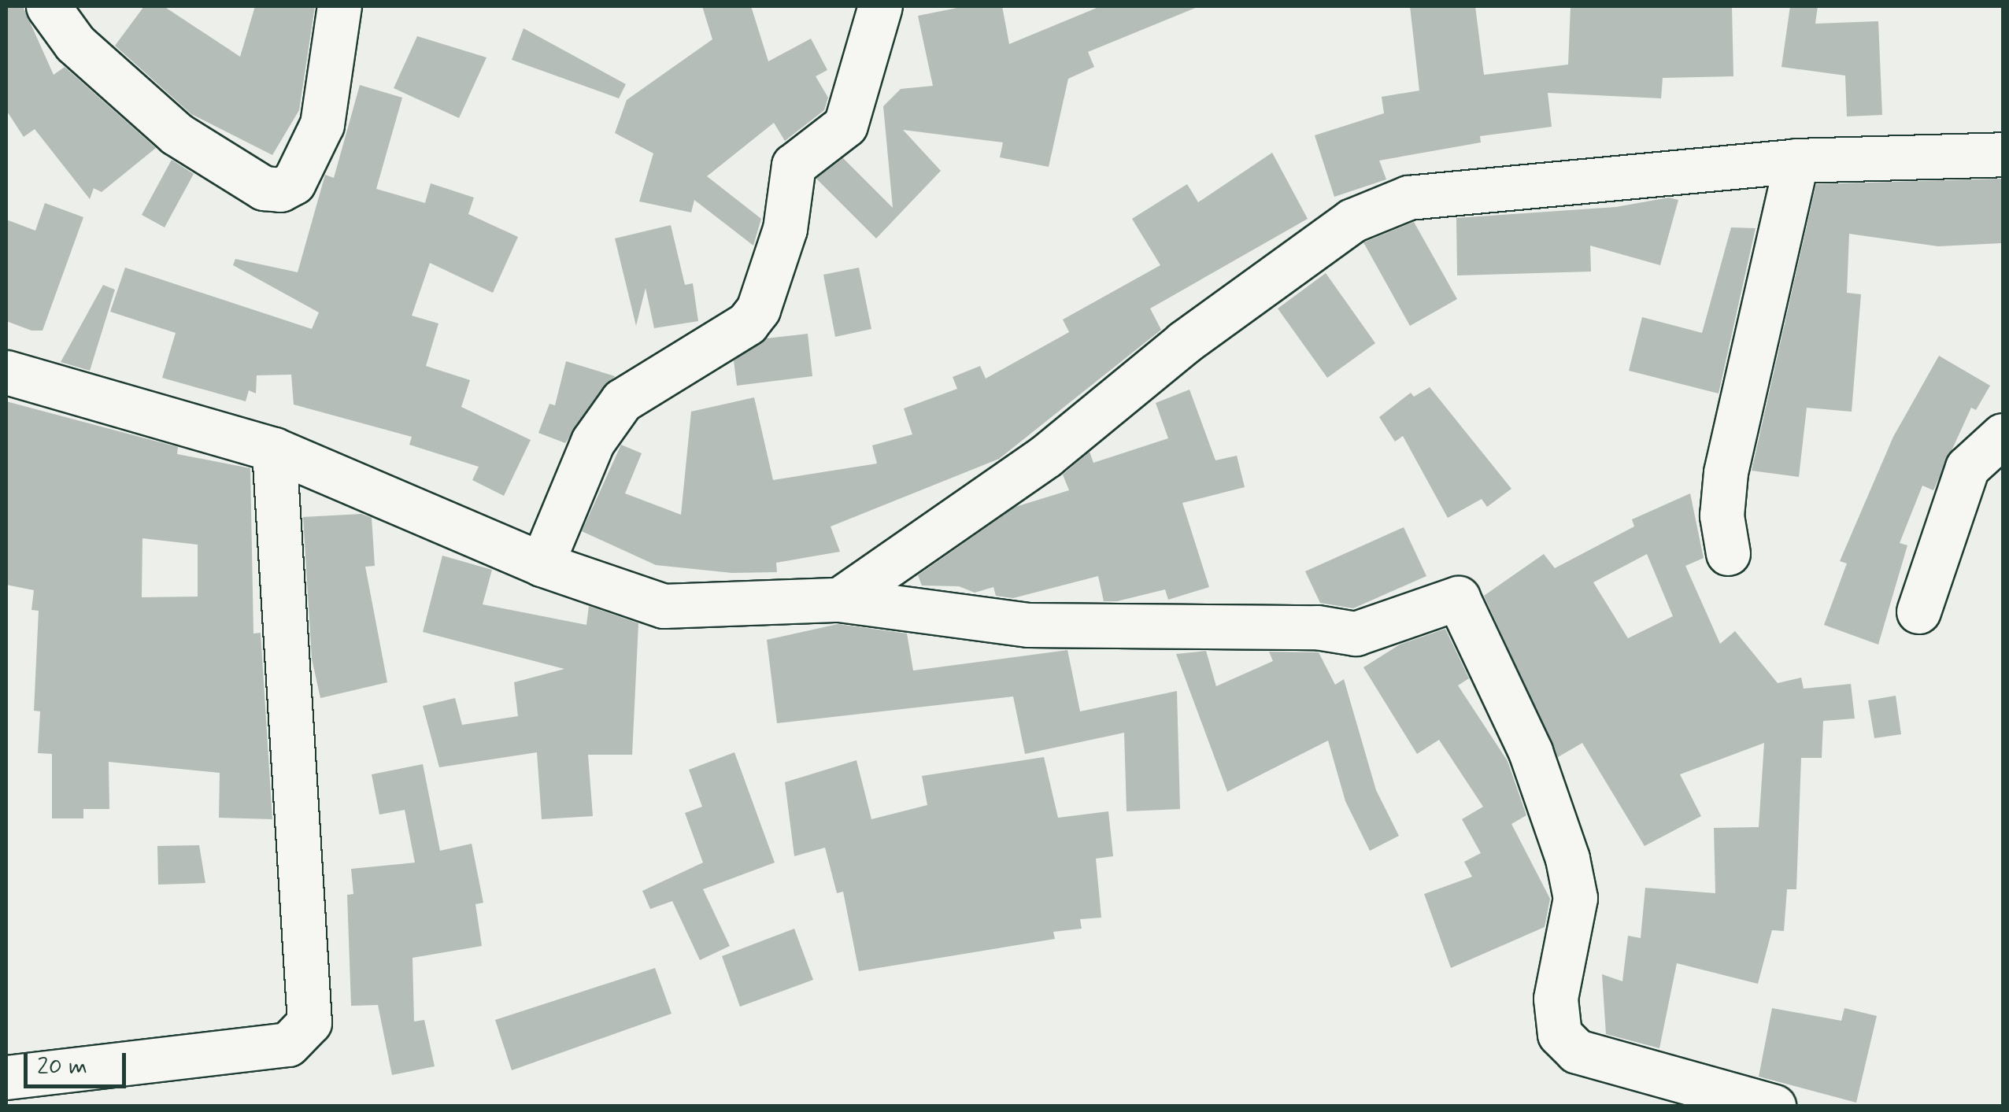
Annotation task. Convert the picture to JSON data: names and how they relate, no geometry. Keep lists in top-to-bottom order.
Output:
{
  "scale_bar": "20 m"
}
